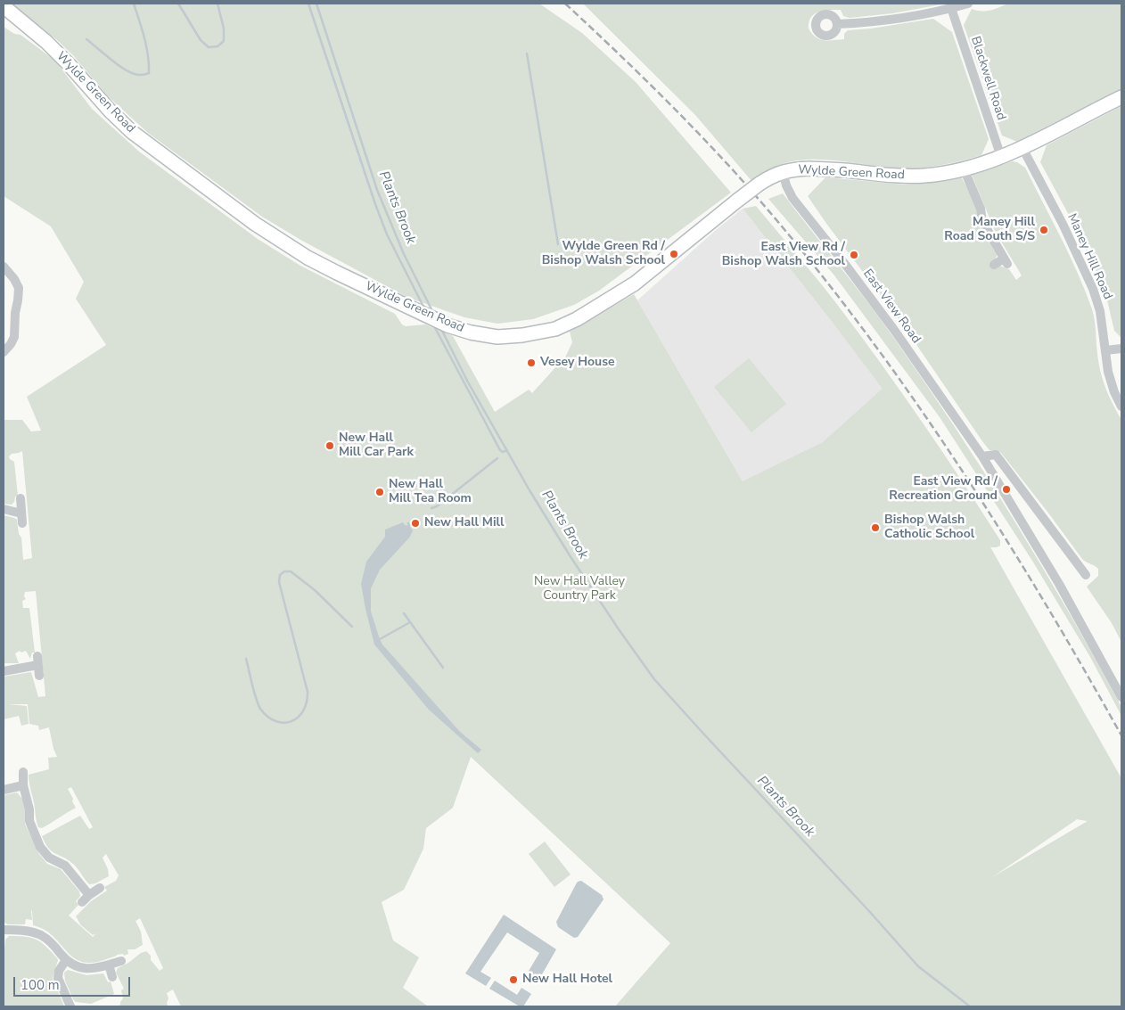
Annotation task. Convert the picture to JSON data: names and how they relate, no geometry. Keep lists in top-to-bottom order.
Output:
{
  "streets": {
    "street": [
      "Blackwell Road",
      "Wylde Green Road",
      "Maney Hill Road",
      "East View Road"
    ]
  },
  "crossings": [
    ["Blackwell Road", "Wylde Green Road"],
    ["Wylde Green Road", "Maney Hill Road"],
    ["Wylde Green Road", "East View Road"]
  ],
  "water": ["Plants Brook"],
  "parks": ["New Hall Valley Country Park"],
  "places": [
    "Maney Hill Road South S/S",
    "Wylde Green Rd / Bishop Walsh School",
    "East View Rd / Bishop Walsh School",
    "Vesey House",
    "New Hall Mill Car Park",
    "East View Rd / Recreation Ground",
    "New Hall Mill Tea Room",
    "New Hall Mill",
    "Bishop Walsh Catholic School",
    "New Hall Hotel"
  ],
  "scale_bar": "100 m"
}
